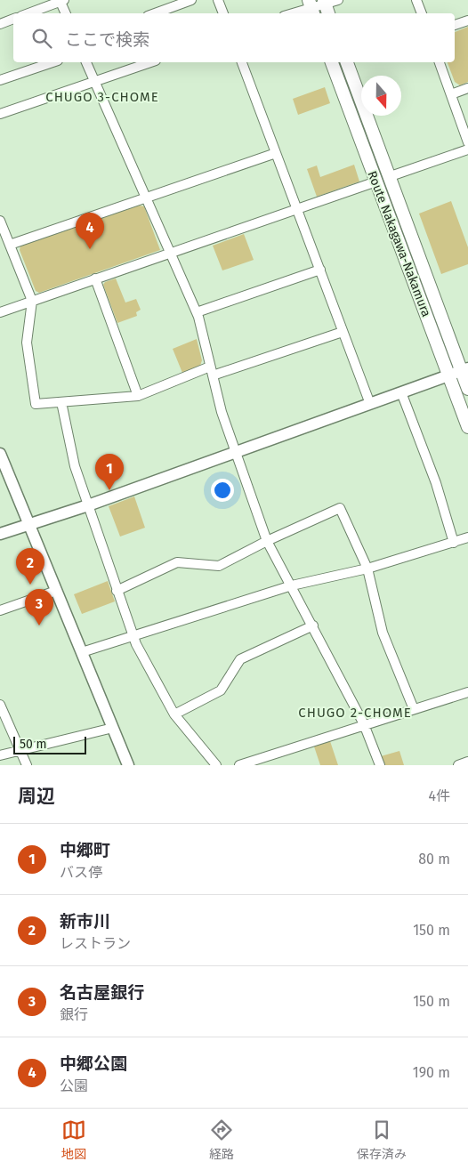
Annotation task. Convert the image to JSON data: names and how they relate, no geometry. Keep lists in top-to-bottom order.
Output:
{
  "streets": {
    "main road": ["Route Nakagawa-Nakamura"]
  },
  "districts": ["CHUGO 3-CHOME", "CHUGO 2-CHOME"],
  "scale_bar": "50 m",
  "north": "bottom",
  "page": {
    "search": "ここで検索",
    "pins": [
      "4",
      "1",
      "2",
      "3"
    ],
    "scale": "50 m",
    "heading": ["周辺", "4件"],
    "list": [
      {
        "mark": "1",
        "name": "中郷町",
        "note": "バス停",
        "value": "80 m"
      },
      {
        "mark": "2",
        "name": "新市川",
        "note": "レストラン",
        "value": "150 m"
      },
      {
        "mark": "3",
        "name": "名古屋銀行",
        "note": "銀行",
        "value": "150 m"
      },
      {
        "mark": "4",
        "name": "中郷公園",
        "note": "公園",
        "value": "190 m"
      }
    ],
    "nav": ["地図", "経路", "保存済み"]
  }
}
